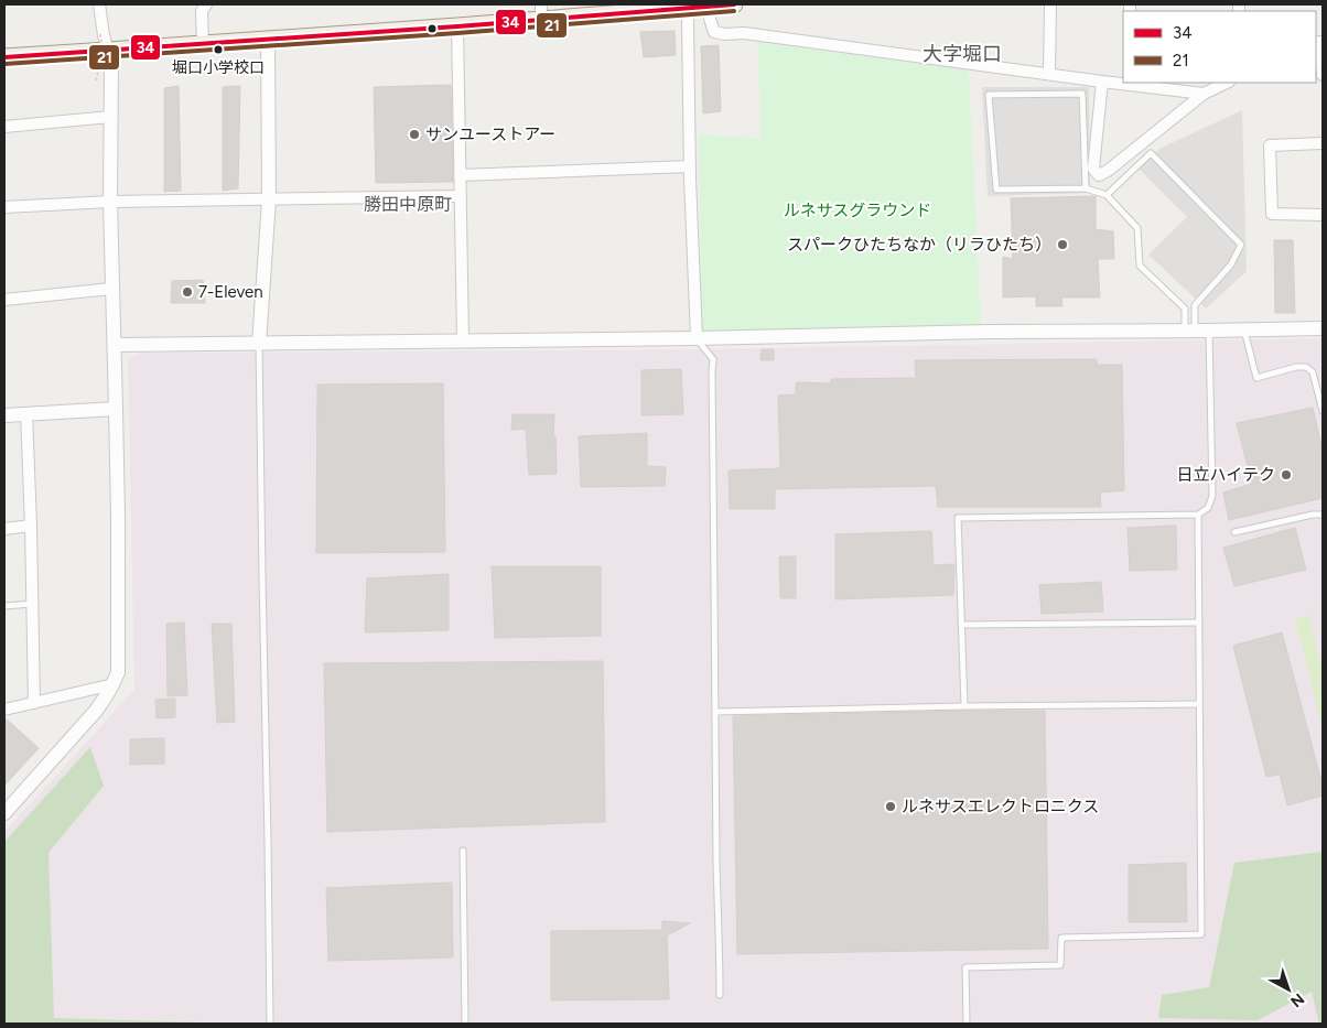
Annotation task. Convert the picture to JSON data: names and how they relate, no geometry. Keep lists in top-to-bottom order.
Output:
{
  "districts": ["大字堀口", "勝田中原町"],
  "parks": ["ルネサスグラウンド"],
  "places": [
    "堀口小学校口",
    "サンユーストアー",
    "スパークひたちなか（リラひたち）",
    "7-Eleven",
    "日立ハイテク",
    "ルネサスエレクトロニクス"
  ],
  "lines": ["transit line 34", "transit line 21"],
  "legend": ["34", "21"],
  "north": "bottom right"
}
